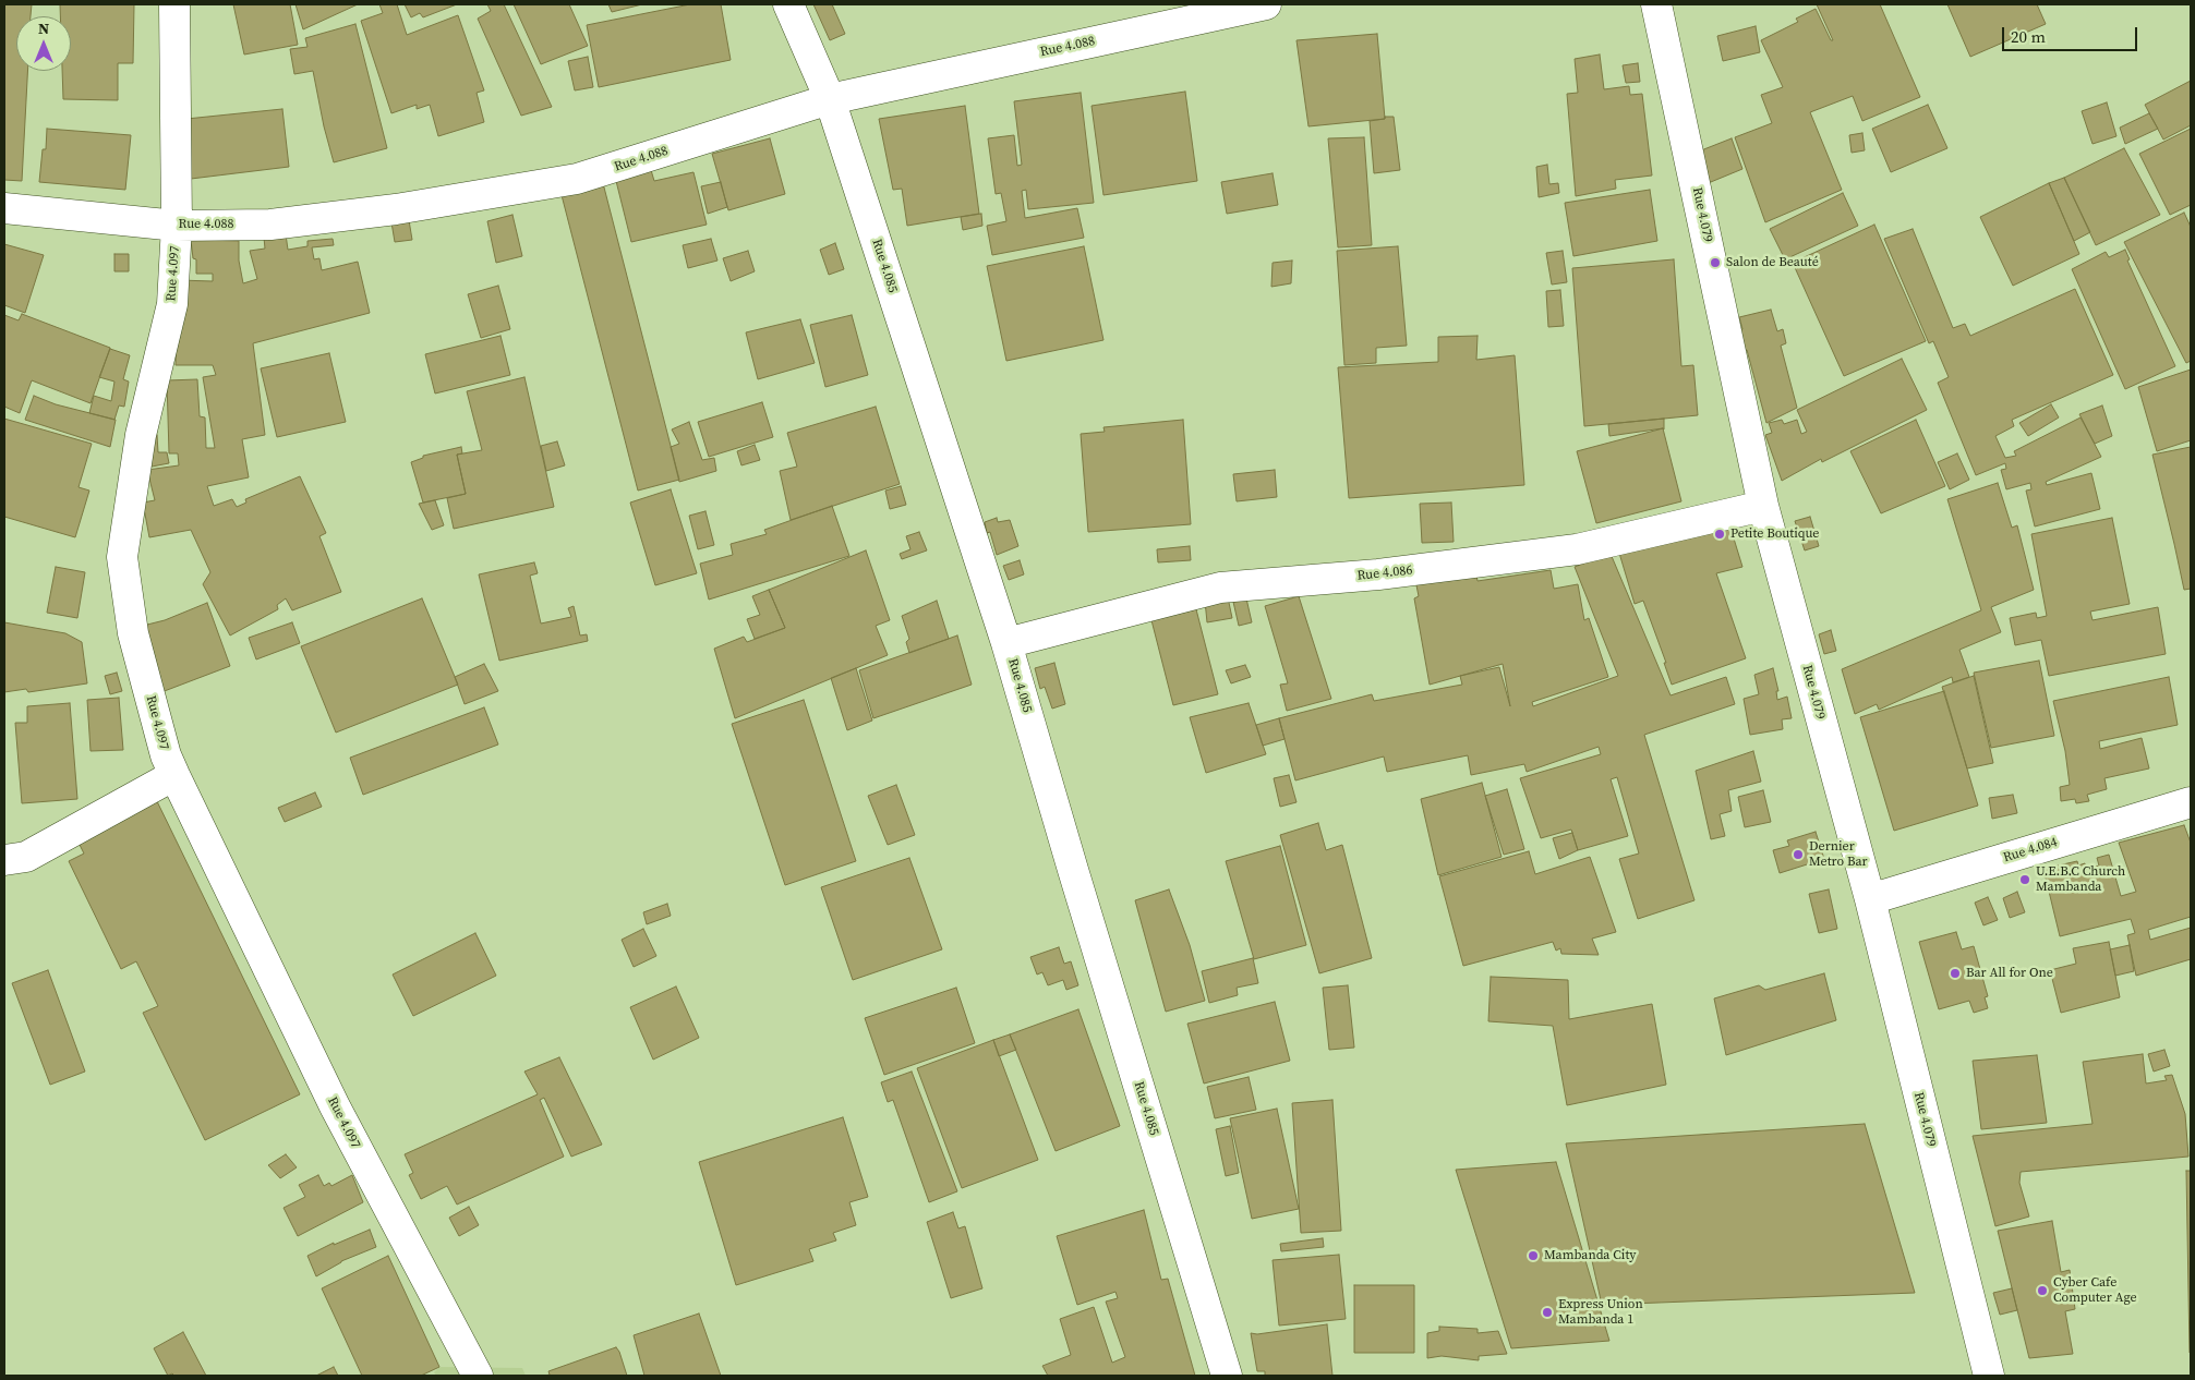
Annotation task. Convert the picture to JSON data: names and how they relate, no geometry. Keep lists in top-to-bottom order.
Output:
{
  "streets": {
    "street": [
      "Rue 4.088",
      "Rue 4.079",
      "Rue 4.085",
      "Rue 4.097",
      "Rue 4.086",
      "Rue 4.084"
    ]
  },
  "crossings": [
    ["Rue 4.088", "Rue 4.085"],
    ["Rue 4.088", "Rue 4.097"],
    ["Rue 4.079", "Rue 4.086"],
    ["Rue 4.079", "Rue 4.084"],
    ["Rue 4.085", "Rue 4.086"]
  ],
  "places": [
    "Salon de Beauté",
    "Petite Boutique",
    "Dernier Metro Bar",
    "U.E.B.C Church Mambanda",
    "Bar All for One",
    "Mambanda City",
    "Cyber Cafe Computer Age",
    "Express Union Mambanda 1"
  ],
  "scale_bar": "20 m",
  "north": "top"
}
